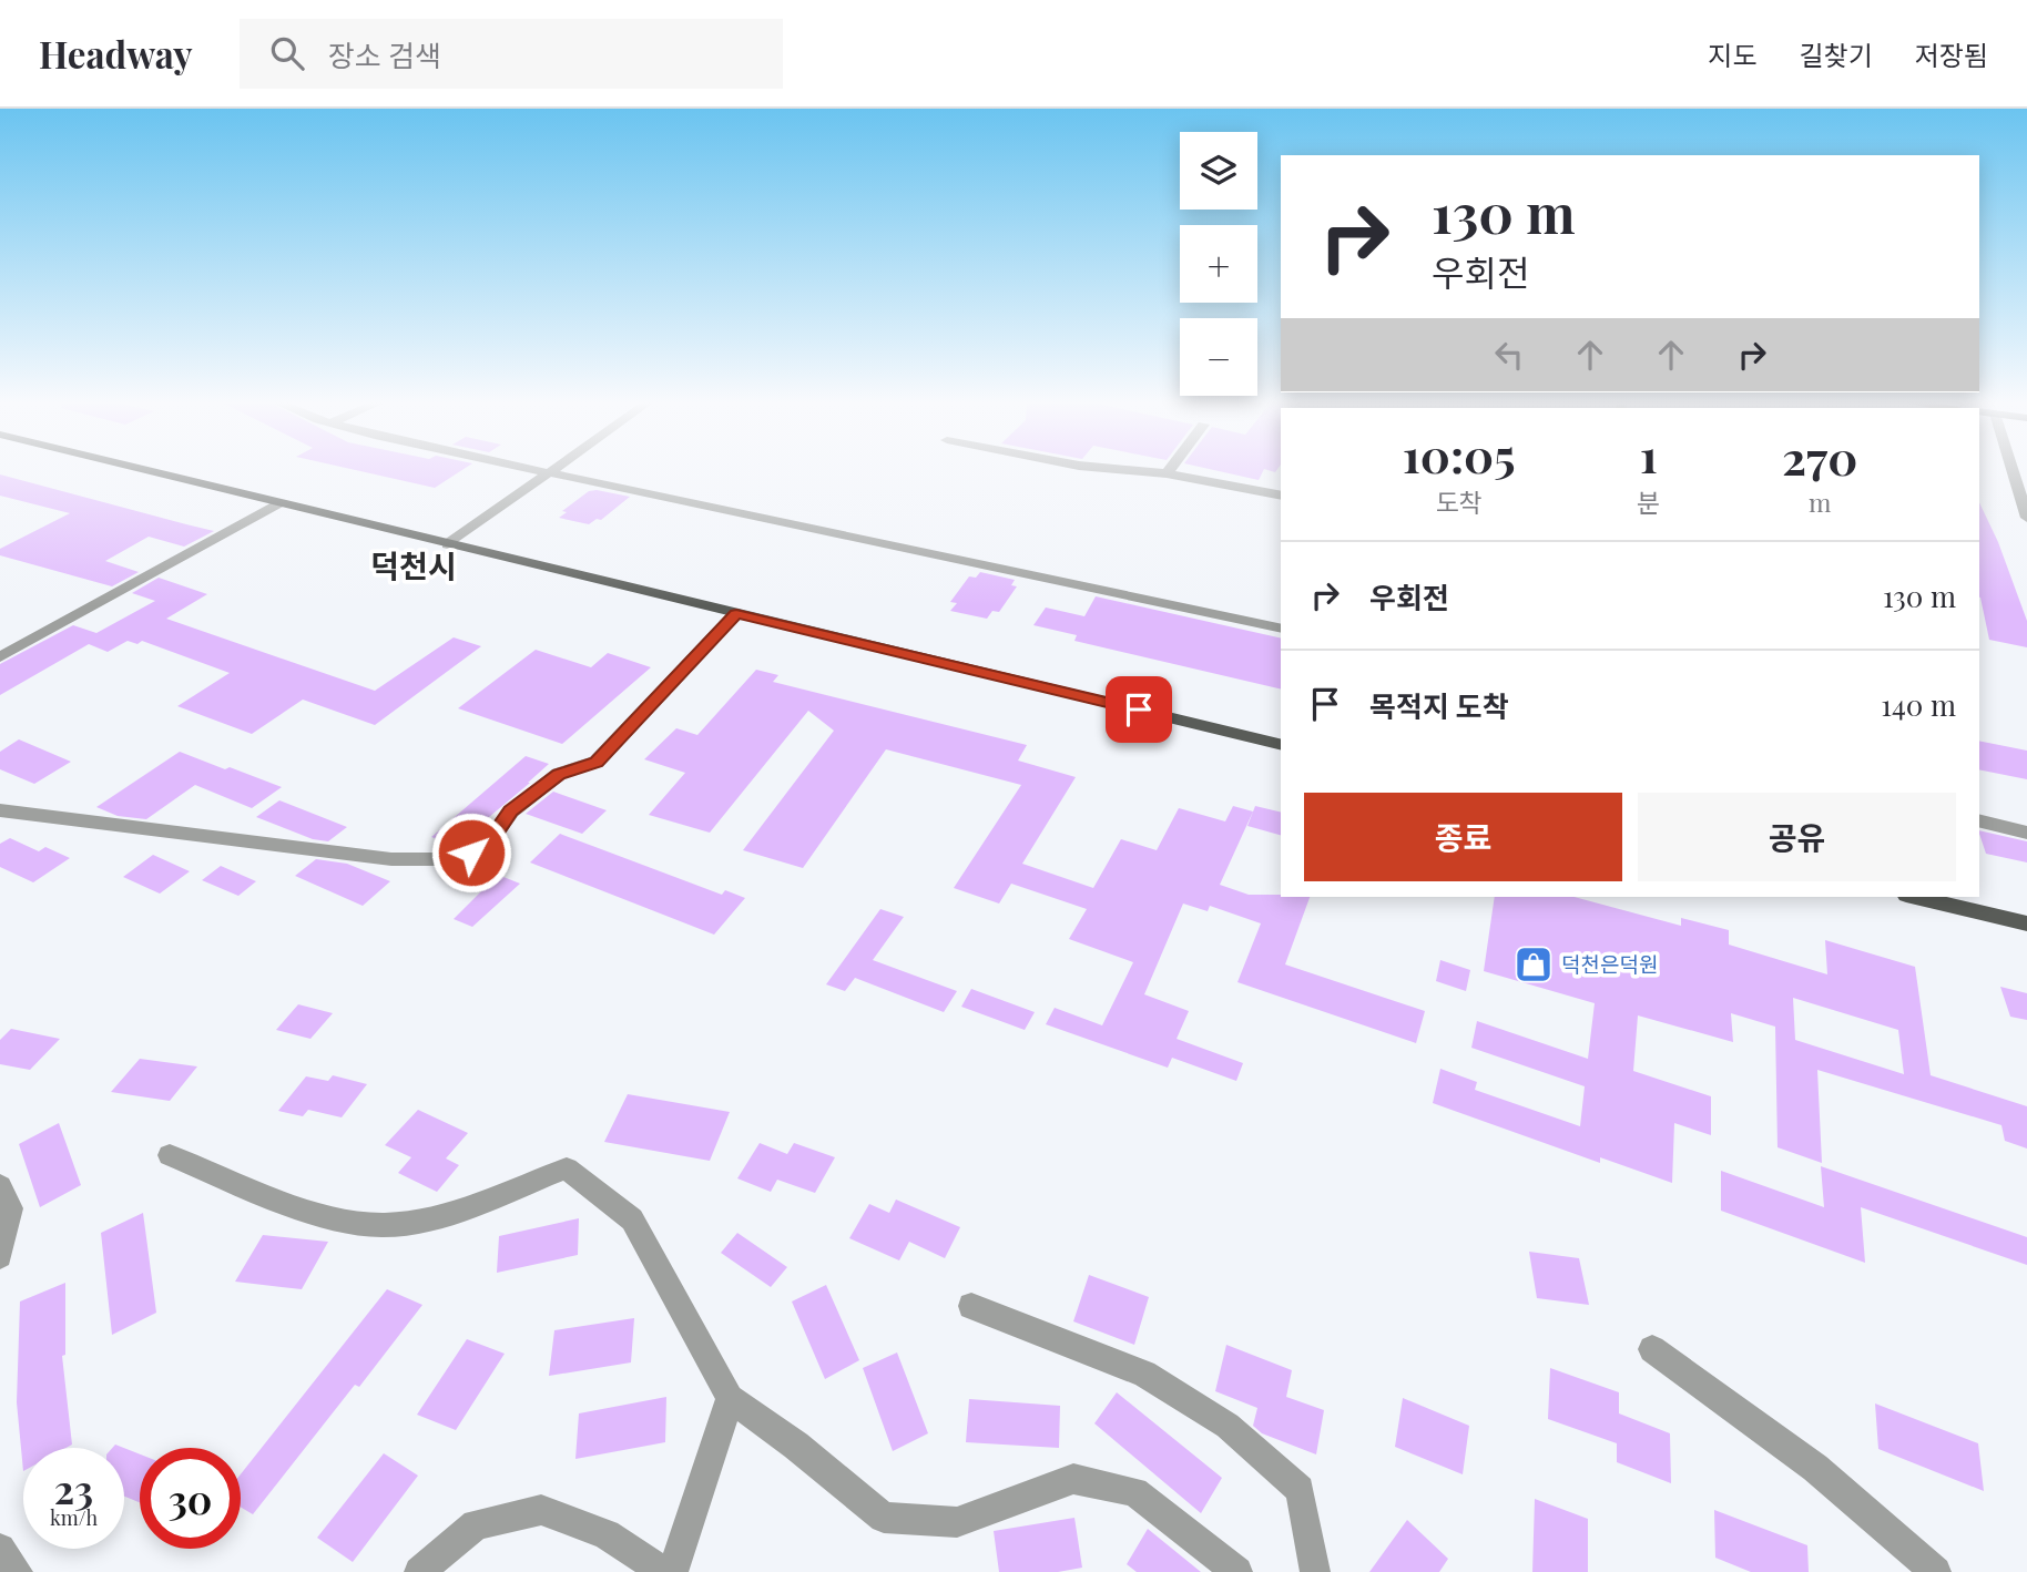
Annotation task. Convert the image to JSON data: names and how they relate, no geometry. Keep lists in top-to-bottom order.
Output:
{
  "districts": ["덕천시"],
  "places": {
    "shop": ["덕천은덕원"]
  },
  "page": {
    "header": "Headway",
    "search": "장소 검색",
    "nav": ["지도", "길찾기", "저장됨"],
    "map_buttons": ["+", "−"],
    "turn": ["130 m", "우회전"],
    "eta": [
      "10:05",
      "도착",
      "1",
      "분",
      "270",
      "m"
    ],
    "list": [
      {
        "name": "우회전",
        "value": "130 m"
      },
      {
        "name": "목적지 도착",
        "value": "140 m"
      }
    ],
    "buttons": ["종료", "공유"],
    "speed": "23 km/h",
    "limit": "30"
  }
}
